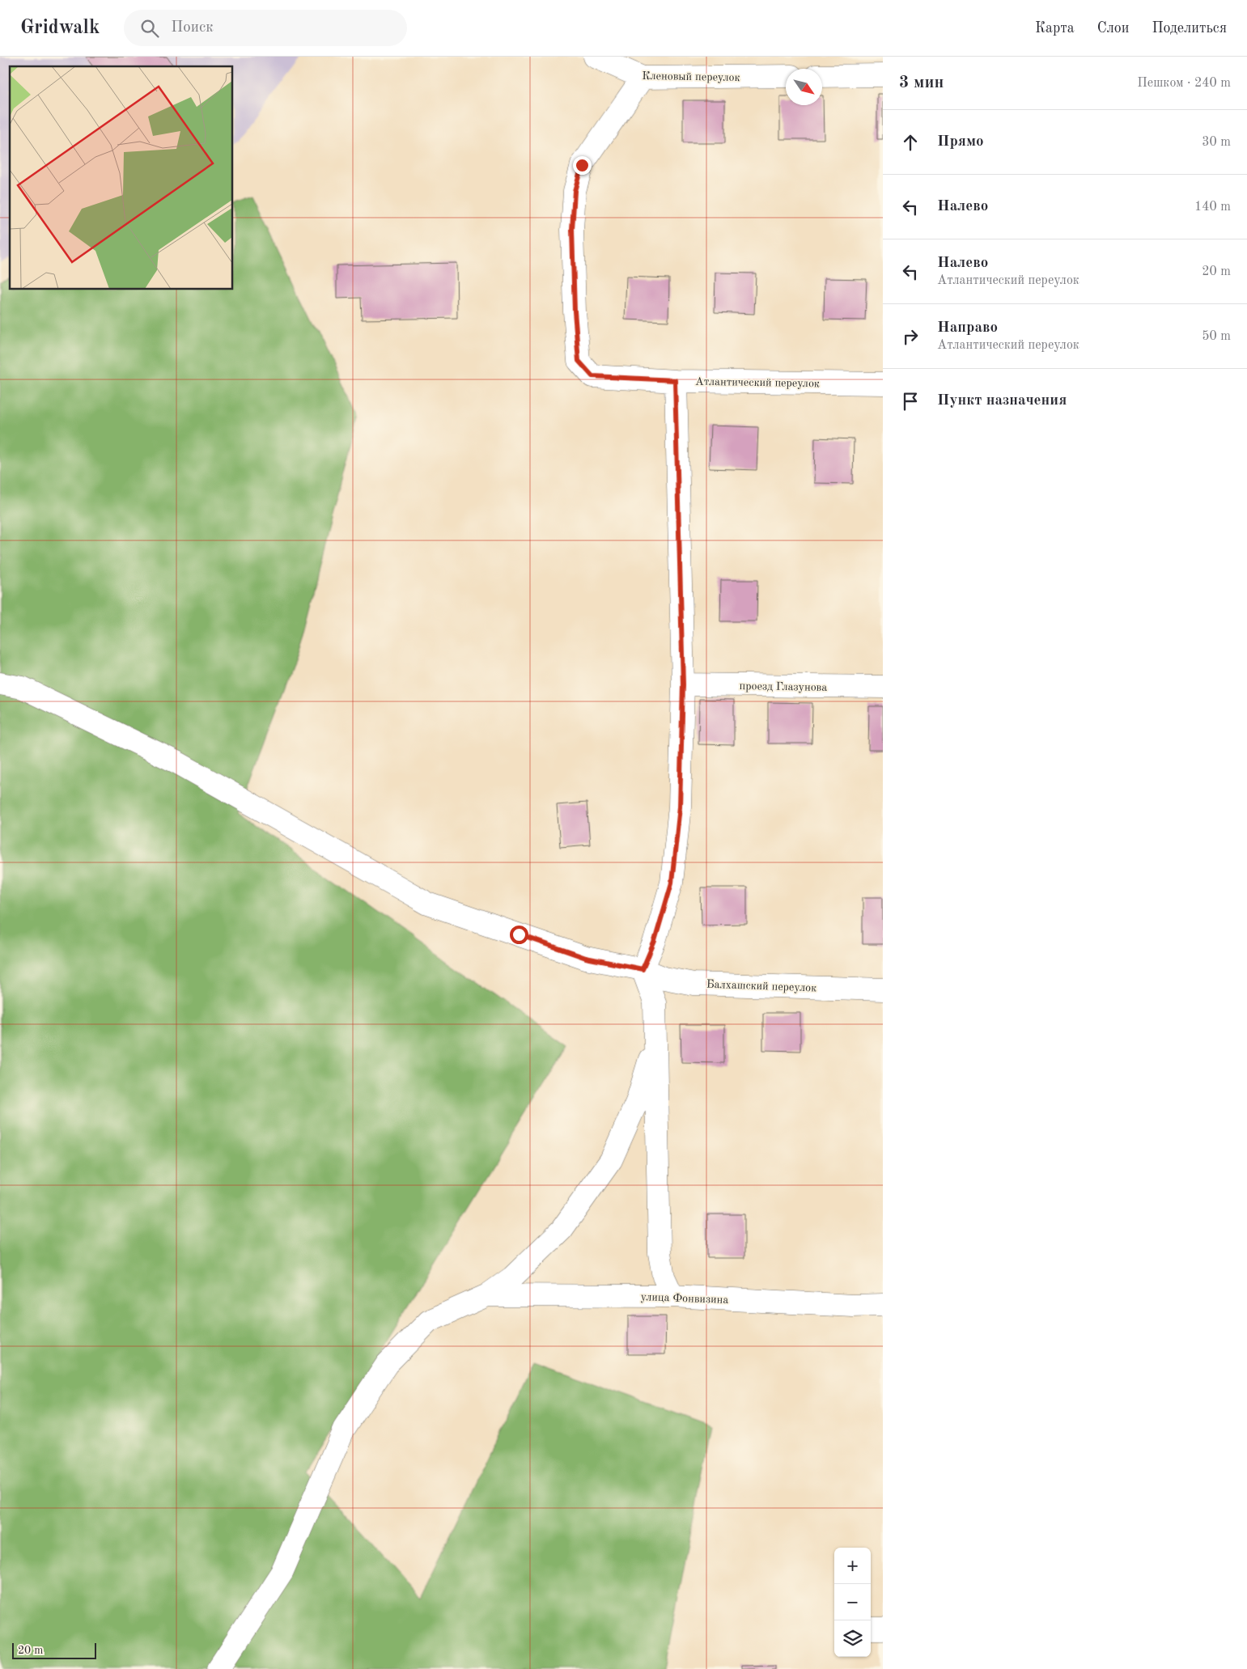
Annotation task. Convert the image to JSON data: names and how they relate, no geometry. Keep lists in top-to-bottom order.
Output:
{
  "streets": {
    "street": [
      "Кленовый переулок",
      "Атлантический переулок",
      "проезд Глазунова",
      "Балхашский переулок",
      "улица Фонвизина"
    ]
  },
  "crossings": [
    ["Кленовый переулок", "Атлантический переулок"]
  ],
  "scale_bar": "20 m",
  "north": "bottom right",
  "page": {
    "header": "Gridwalk",
    "search": "Поиск",
    "nav": ["Карта", "Слои", "Поделиться"],
    "heading": ["3 мин", "Пешком · 240 m"],
    "list": [
      ["Прямо", "30 m"],
      ["Налево", "140 m"],
      ["Налево", "Атлантический переулок", "20 m"],
      ["Направо", "Атлантический переулок", "50 m"],
      "Пункт назначения"
    ],
    "map_buttons": ["+", "−"],
    "scale": "20 m"
  }
}
